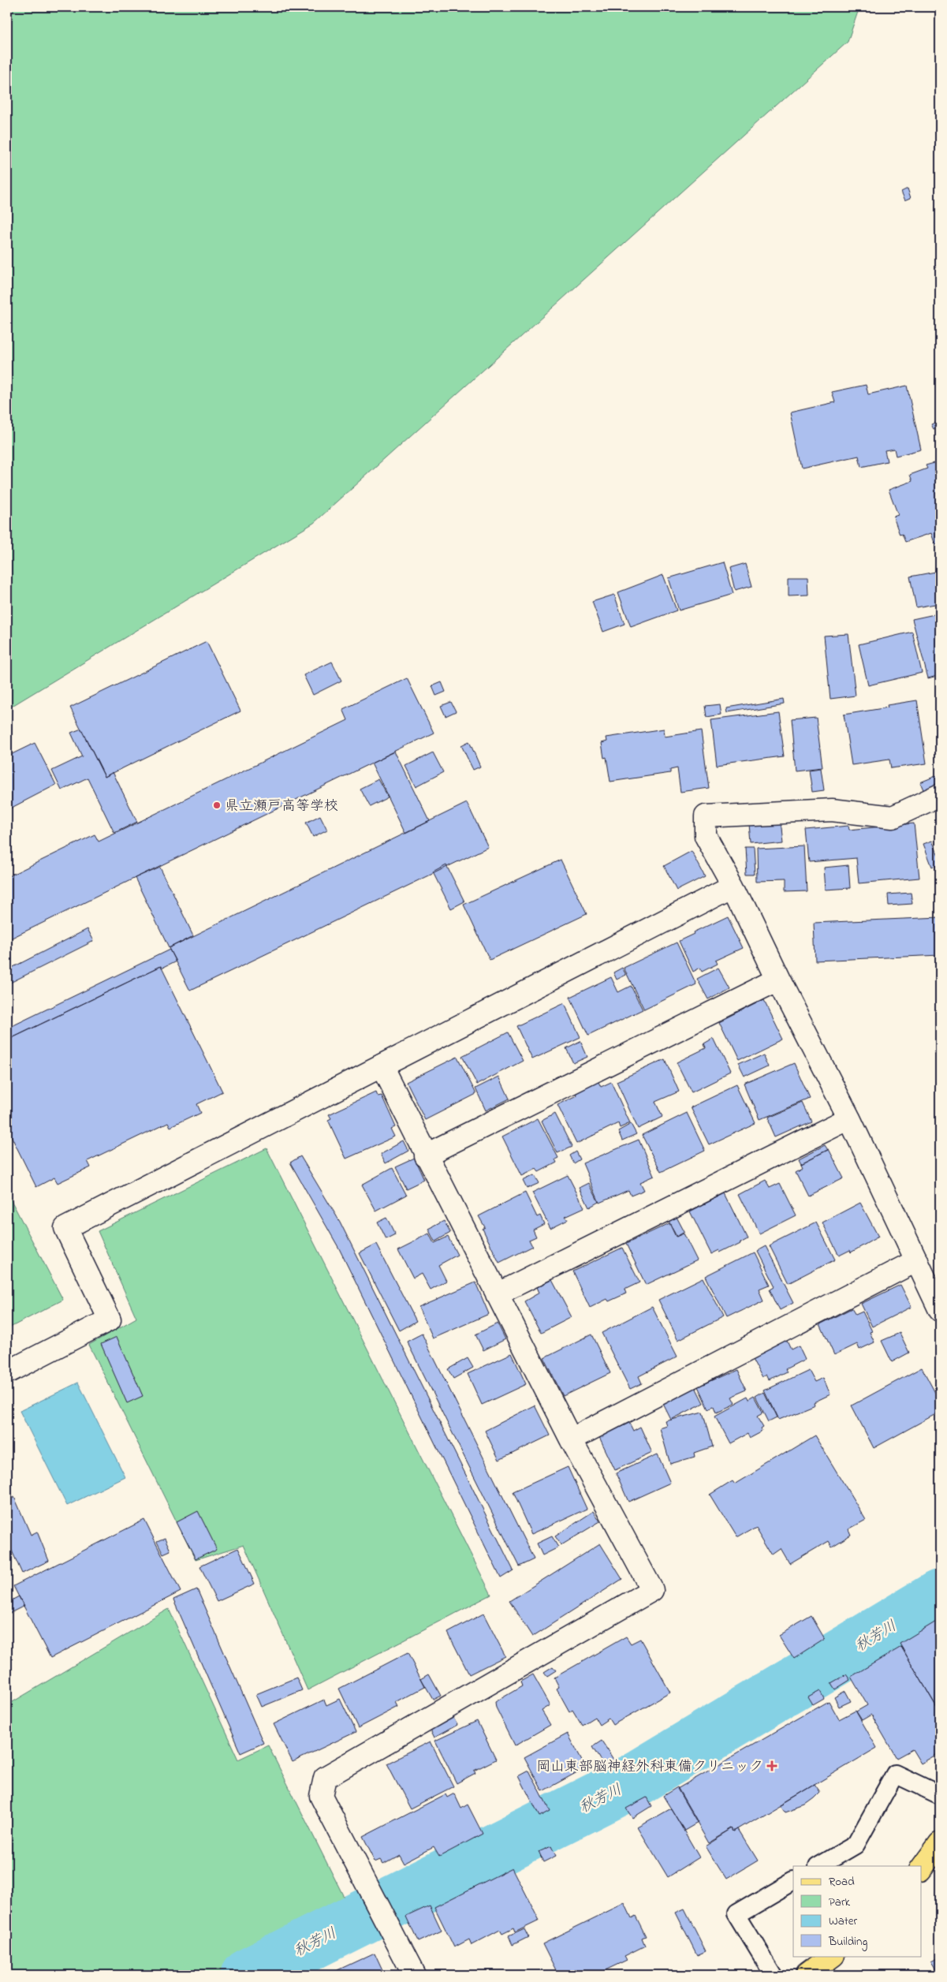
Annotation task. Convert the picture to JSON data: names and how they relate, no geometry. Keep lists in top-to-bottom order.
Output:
{
  "water": ["秋芳川"],
  "places": {
    "other": ["県立瀬戸高等学校"],
    "health": ["岡山東部脳神経外科東備クリニック"]
  },
  "legend": [
    "Road",
    "Park",
    "Water",
    "Building"
  ]
}
